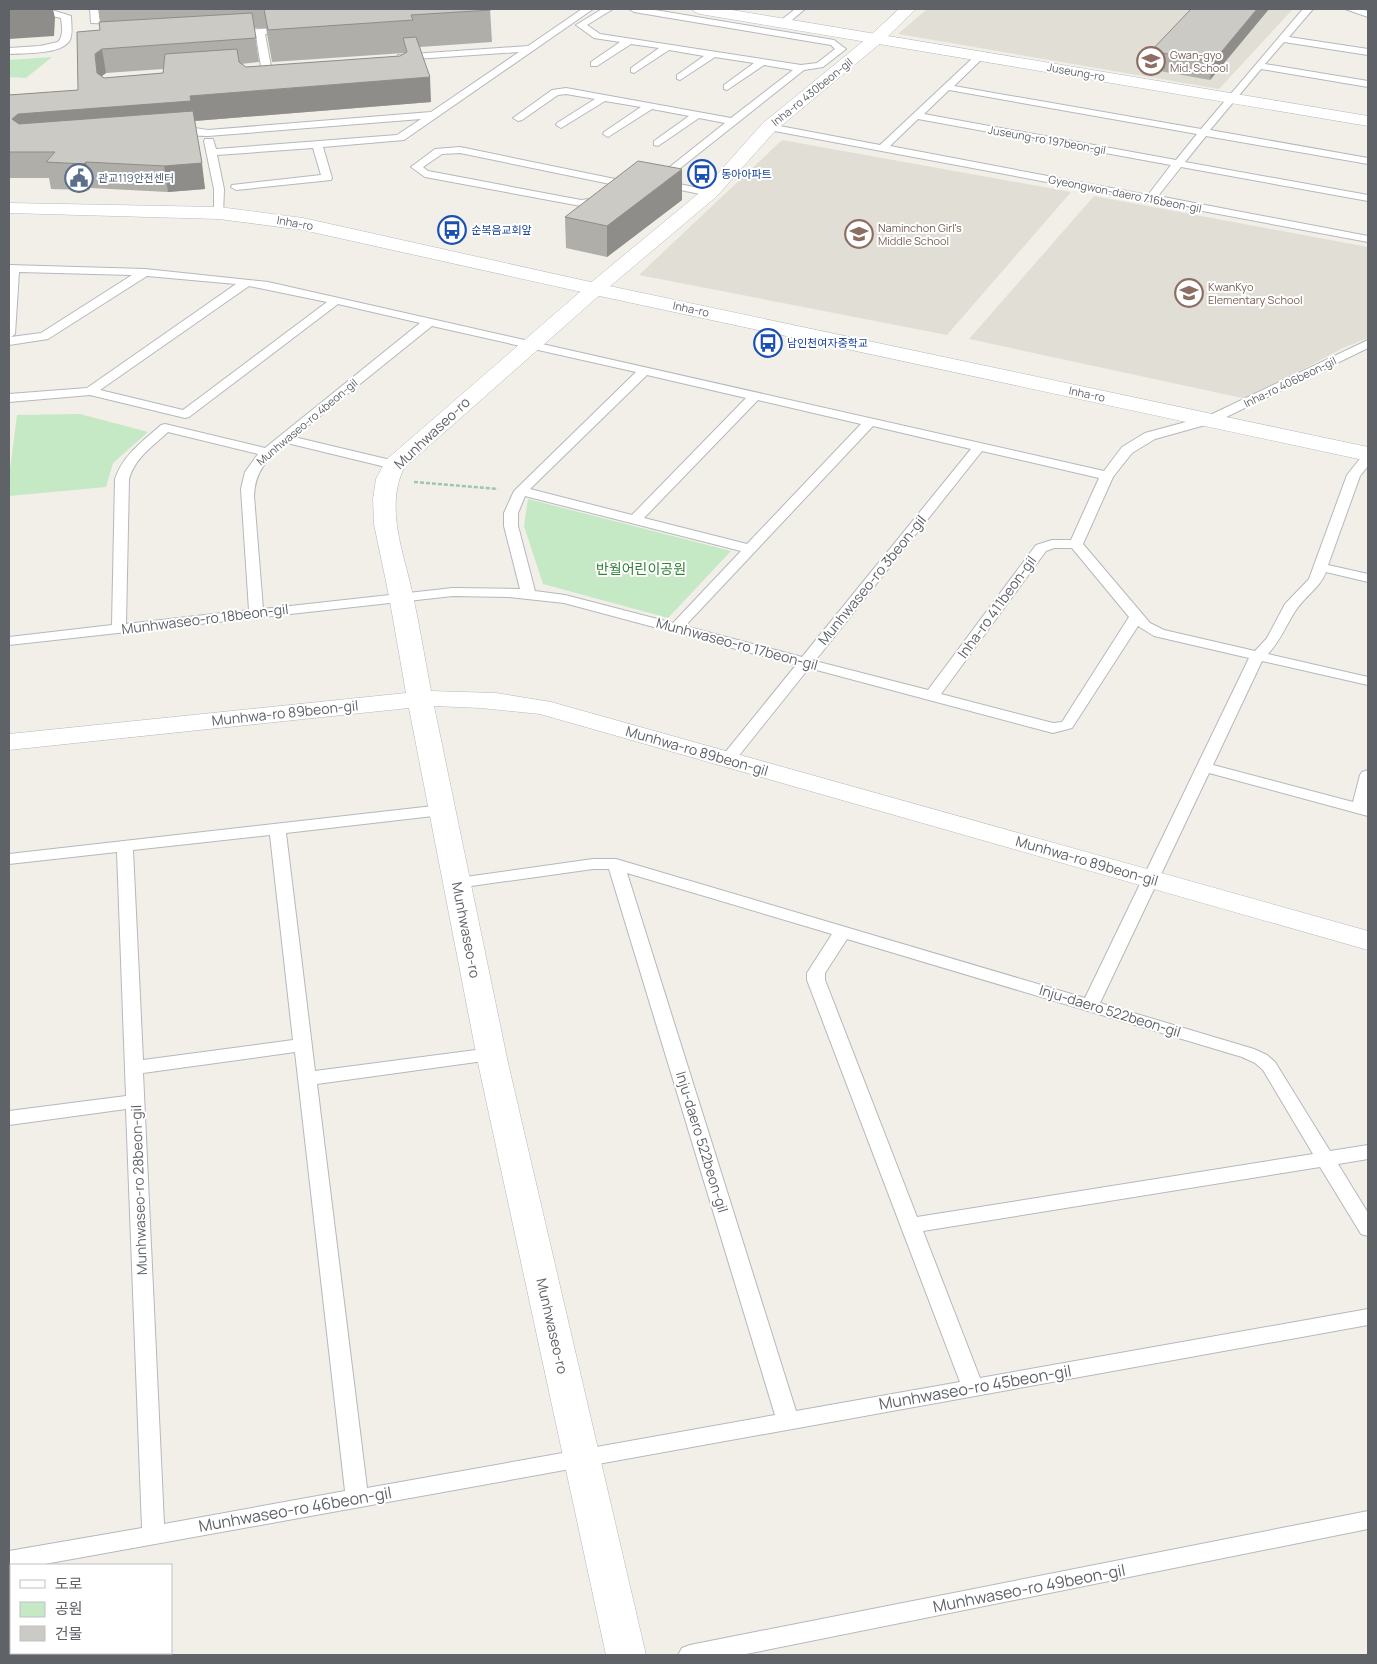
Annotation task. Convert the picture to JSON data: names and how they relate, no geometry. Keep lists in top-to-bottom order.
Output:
{
  "streets": {
    "street": [
      "Juseung-ro",
      "Inha-ro 430beon-gil",
      "Inha-ro",
      "Munhwaseo-ro",
      "Munhwa-ro 89beon-gil"
    ],
    "lane": [
      "Juseung-ro 197beon-gil",
      "Gyeongwon-daero 716beon-gil",
      "Inha-ro 406beon-gil",
      "Munhwaseo-ro 4beon-gil",
      "Munhwaseo-ro 3beon-gil",
      "Inha-ro 411beon-gil",
      "Munhwaseo-ro 18beon-gil",
      "Munhwaseo-ro 17beon-gil",
      "Inju-daero 522beon-gil",
      "Munhwaseo-ro 28beon-gil",
      "Munhwaseo-ro 45beon-gil",
      "Munhwaseo-ro 46beon-gil",
      "Munhwaseo-ro 49beon-gil"
    ]
  },
  "crossings": [
    ["Juseung-ro", "Inha-ro 430beon-gil"],
    ["Inha-ro 430beon-gil", "Gyeongwon-daero 716beon-gil"],
    ["Inha-ro 430beon-gil", "Inha-ro"],
    ["Inha-ro 430beon-gil", "Munhwaseo-ro"],
    ["Inha-ro", "Inha-ro 406beon-gil"],
    ["Inha-ro", "Munhwaseo-ro"],
    ["Munhwaseo-ro 4beon-gil", "Munhwaseo-ro 18beon-gil"],
    ["Munhwaseo-ro", "Munhwaseo-ro 18beon-gil"],
    ["Munhwaseo-ro", "Munhwaseo-ro 17beon-gil"],
    ["Munhwaseo-ro", "Munhwa-ro 89beon-gil"],
    ["Munhwaseo-ro", "Inju-daero 522beon-gil"],
    ["Munhwaseo-ro", "Munhwaseo-ro 45beon-gil"],
    ["Munhwaseo-ro", "Munhwaseo-ro 46beon-gil"],
    ["Munhwaseo-ro 3beon-gil", "Munhwaseo-ro 17beon-gil"],
    ["Munhwaseo-ro 3beon-gil", "Munhwa-ro 89beon-gil"],
    ["Inha-ro 411beon-gil", "Munhwaseo-ro 17beon-gil"],
    ["Munhwaseo-ro 18beon-gil", "Munhwaseo-ro 17beon-gil"],
    ["Inju-daero 522beon-gil", "Munhwaseo-ro 45beon-gil"],
    ["Munhwaseo-ro 28beon-gil", "Munhwaseo-ro 46beon-gil"],
    ["Munhwaseo-ro 45beon-gil", "Munhwaseo-ro 46beon-gil"]
  ],
  "parks": ["반월어린이공원"],
  "places": {
    "school or university": ["Gwan-gyo Mid. School", "Naminchon Girl's Middle School", "KwanKyo Elementary School"],
    "bus stop": ["동아아파트", "순복음교회앞", "남인천여자중학교"],
    "public building": ["관교119안전센터"]
  },
  "legend": ["도로", "공원", "건물"]
}
